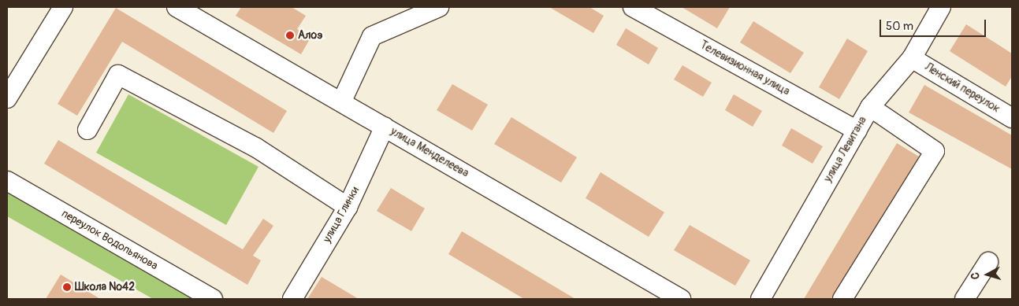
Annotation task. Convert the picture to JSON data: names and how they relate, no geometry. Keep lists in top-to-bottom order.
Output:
{
  "streets": {
    "street": [
      "Телевизионная улица",
      "Ленский переулок",
      "улица Левитана",
      "улица Менделеева",
      "улица Глинки",
      "переулок Водопьянова"
    ]
  },
  "crossings": [
    ["Телевизионная улица", "улица Левитана"],
    ["Ленский переулок", "улица Левитана"],
    ["улица Менделеева", "улица Глинки"]
  ],
  "places": ["Алоэ", "Школа №42"],
  "scale_bar": "50 m",
  "north": "left"
}
